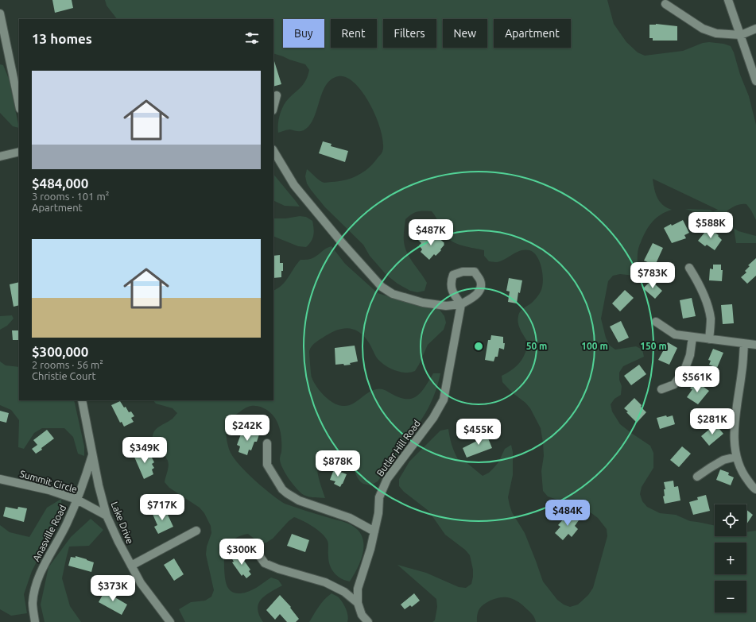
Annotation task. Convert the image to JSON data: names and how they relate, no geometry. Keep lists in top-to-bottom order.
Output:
{
  "streets": {
    "street": [
      "Butler Hill Road",
      "Summit Circle",
      "Lake Drive",
      "Anasville Road"
    ]
  },
  "crossings": [
    ["Summit Circle", "Lake Drive"],
    ["Summit Circle", "Anasville Road"],
    ["Lake Drive", "Anasville Road"]
  ],
  "page": {
    "chip": [
      "Buy",
      "Rent",
      "Filters",
      "New",
      "Apartment"
    ],
    "heading": "13 homes",
    "list": [
      {
        "name": "$484,000",
        "note": "3 rooms · 101 m² · Apartment"
      },
      {
        "name": "$300,000",
        "note": "2 rooms · 56 m² · Christie Court"
      }
    ],
    "price": [
      "$588K",
      "$487K",
      "$783K",
      "$561K",
      "$281K",
      "$242K",
      "$455K",
      "$349K",
      "$878K",
      "$717K",
      "$484K",
      "$300K",
      "$373K"
    ],
    "map_buttons": ["+", "−"]
  },
  "rings": ["50 m", "100 m", "150 m"]
}
